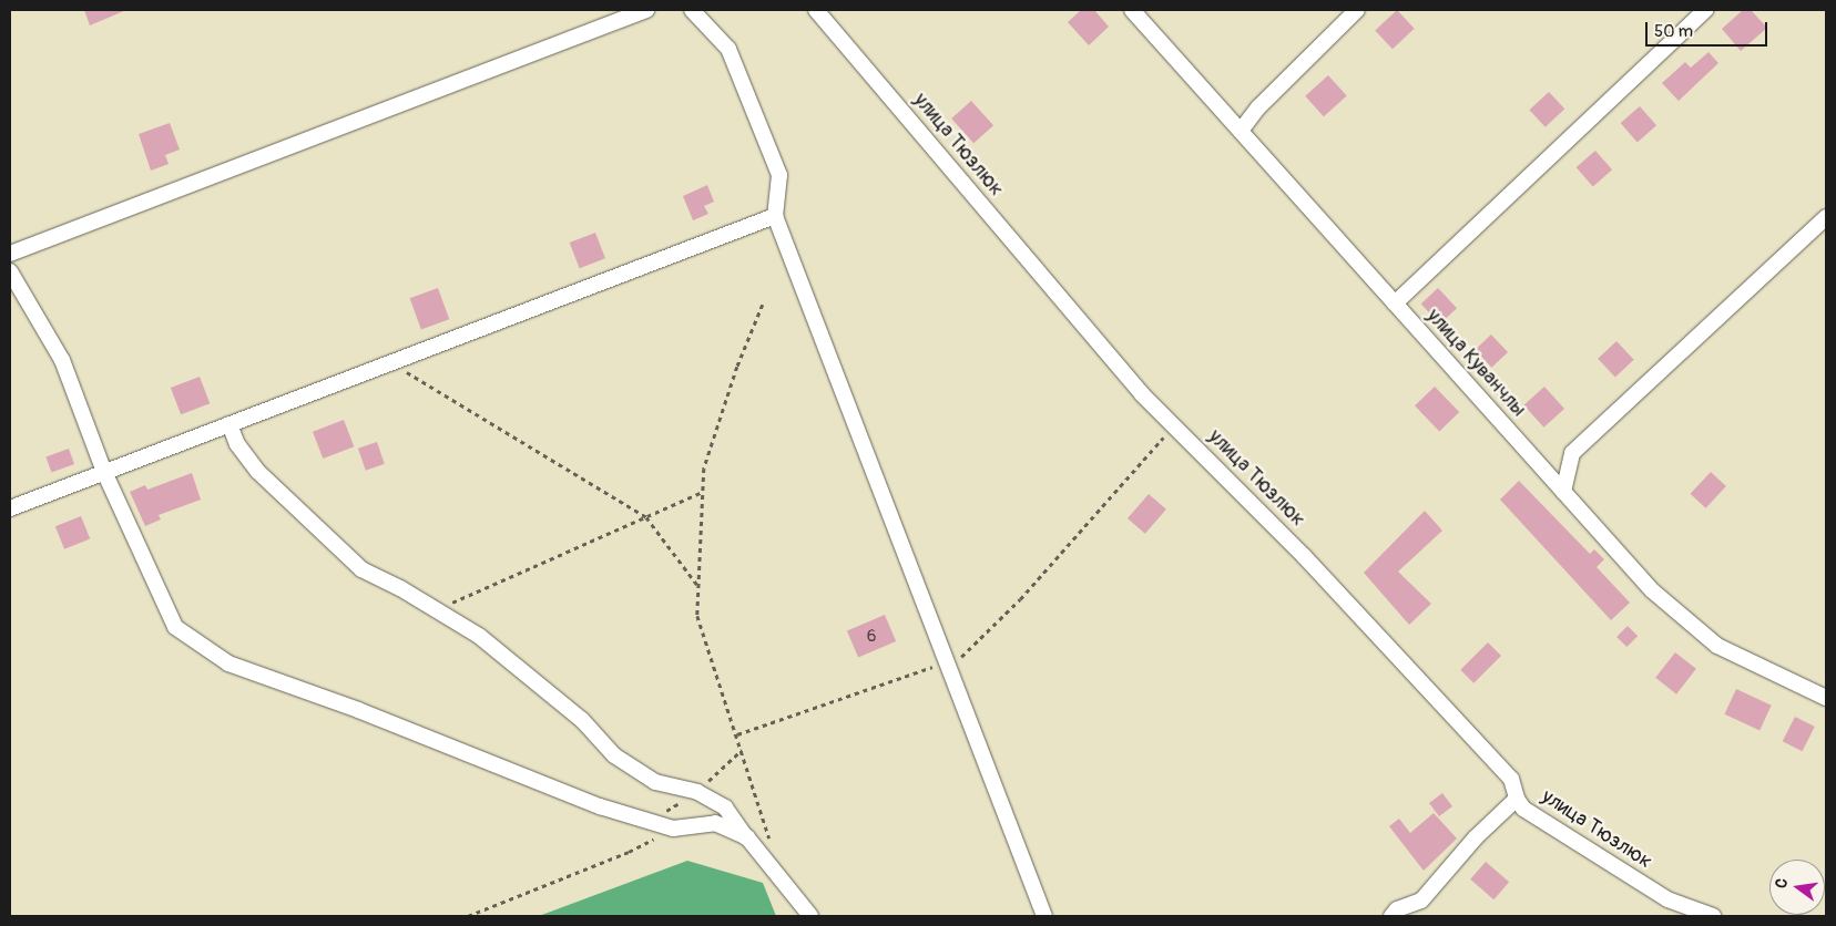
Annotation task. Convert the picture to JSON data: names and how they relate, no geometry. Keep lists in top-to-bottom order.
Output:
{
  "streets": {
    "street": ["улица Тюзлюк", "улица Куванчлы"]
  },
  "house_numbers": ["6"],
  "scale_bar": "50 m",
  "north": "left"
}
